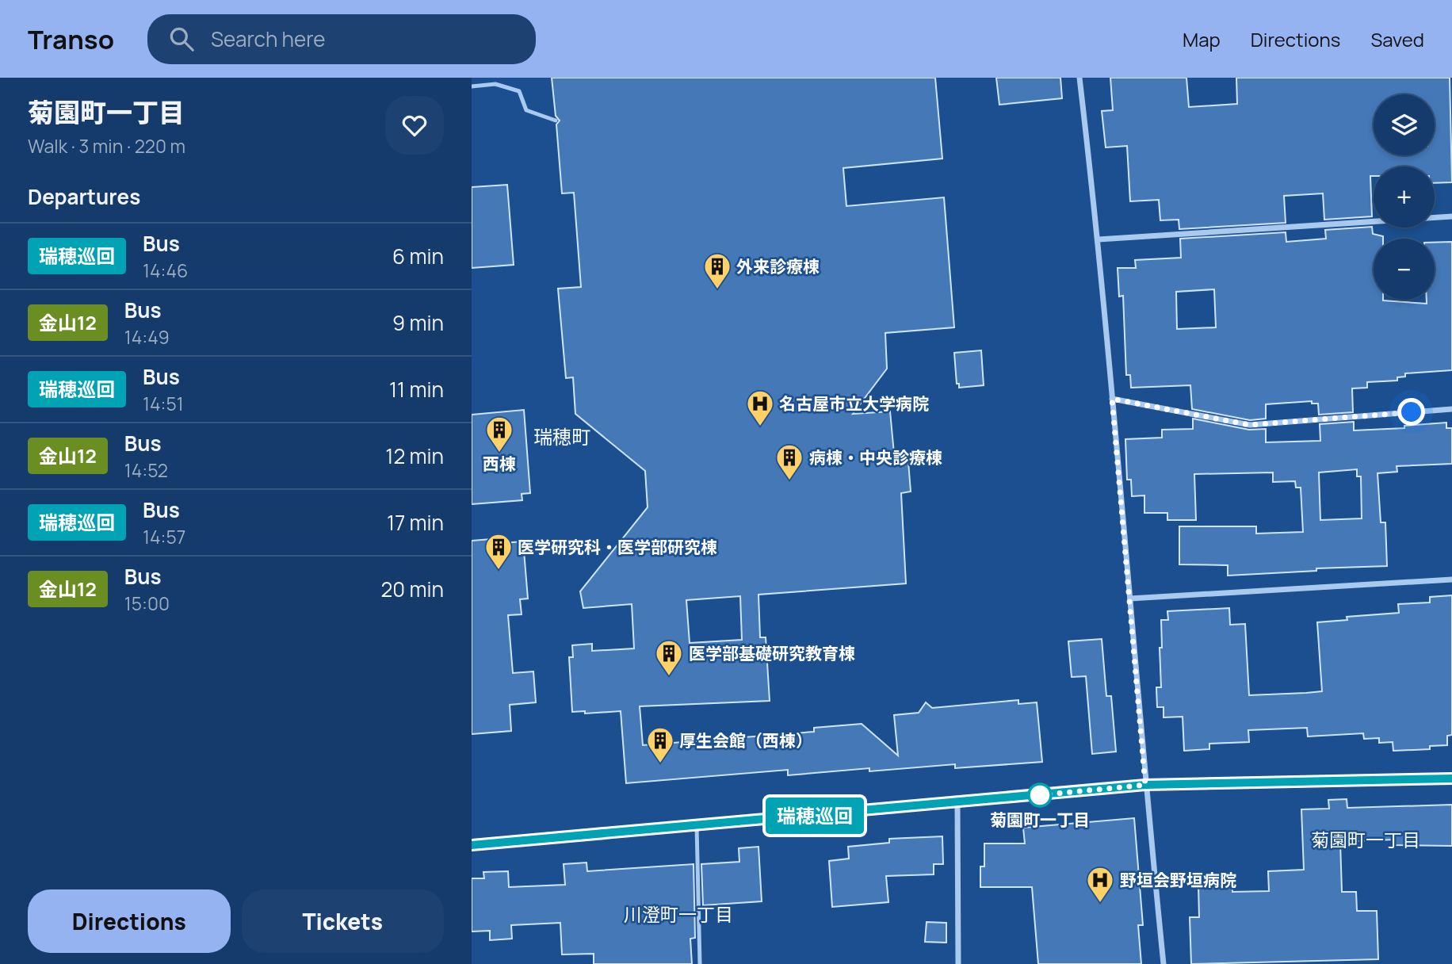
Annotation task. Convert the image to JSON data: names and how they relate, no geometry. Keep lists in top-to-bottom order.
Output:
{
  "districts": ["瑞穂町", "菊園町一丁目", "川澄町一丁目"],
  "places": {
    "building": [
      "外来診療棟",
      "西棟",
      "病棟・中央診療棟",
      "医学研究科・医学部研究棟",
      "医学部基礎研究教育棟",
      "厚生会館（西棟）"
    ],
    "hospital": ["名古屋市立大学病院", "野垣会野垣病院"],
    "other": ["菊園町一丁目"]
  },
  "lines": ["bus line 瑞穂巡回"],
  "page": {
    "header": "Transo",
    "search": "Search here",
    "nav": ["Map", "Directions", "Saved"],
    "heading": [
      ["菊園町一丁目", "Walk · 3 min · 220 m"],
      "Departures"
    ],
    "on_map": "瑞穂巡回",
    "map_buttons": ["+", "−"],
    "list": [
      {
        "mark": "瑞穂巡回",
        "name": "Bus",
        "note": "14:46",
        "value": "6 min"
      },
      {
        "mark": "金山12",
        "name": "Bus",
        "note": "14:49",
        "value": "9 min"
      },
      {
        "mark": "瑞穂巡回",
        "name": "Bus",
        "note": "14:51",
        "value": "11 min"
      },
      {
        "mark": "金山12",
        "name": "Bus",
        "note": "14:52",
        "value": "12 min"
      },
      {
        "mark": "瑞穂巡回",
        "name": "Bus",
        "note": "14:57",
        "value": "17 min"
      },
      {
        "mark": "金山12",
        "name": "Bus",
        "note": "15:00",
        "value": "20 min"
      }
    ],
    "buttons": ["Directions", "Tickets"]
  }
}
